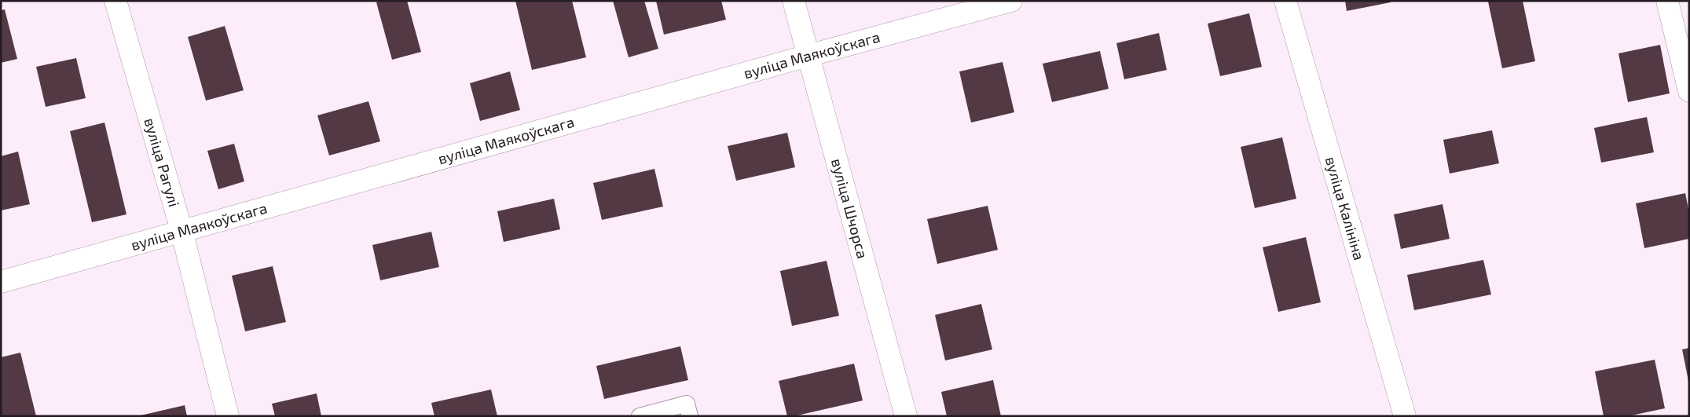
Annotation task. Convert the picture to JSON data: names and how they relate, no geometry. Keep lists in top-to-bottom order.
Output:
{
  "streets": {
    "street": [
      "вуліца Маякоўскага",
      "вуліца Рагулі",
      "вуліца Шчорса",
      "вуліца Калініна"
    ]
  },
  "crossings": [
    ["вуліца Маякоўскага", "вуліца Рагулі"],
    ["вуліца Маякоўскага", "вуліца Шчорса"]
  ]
}
